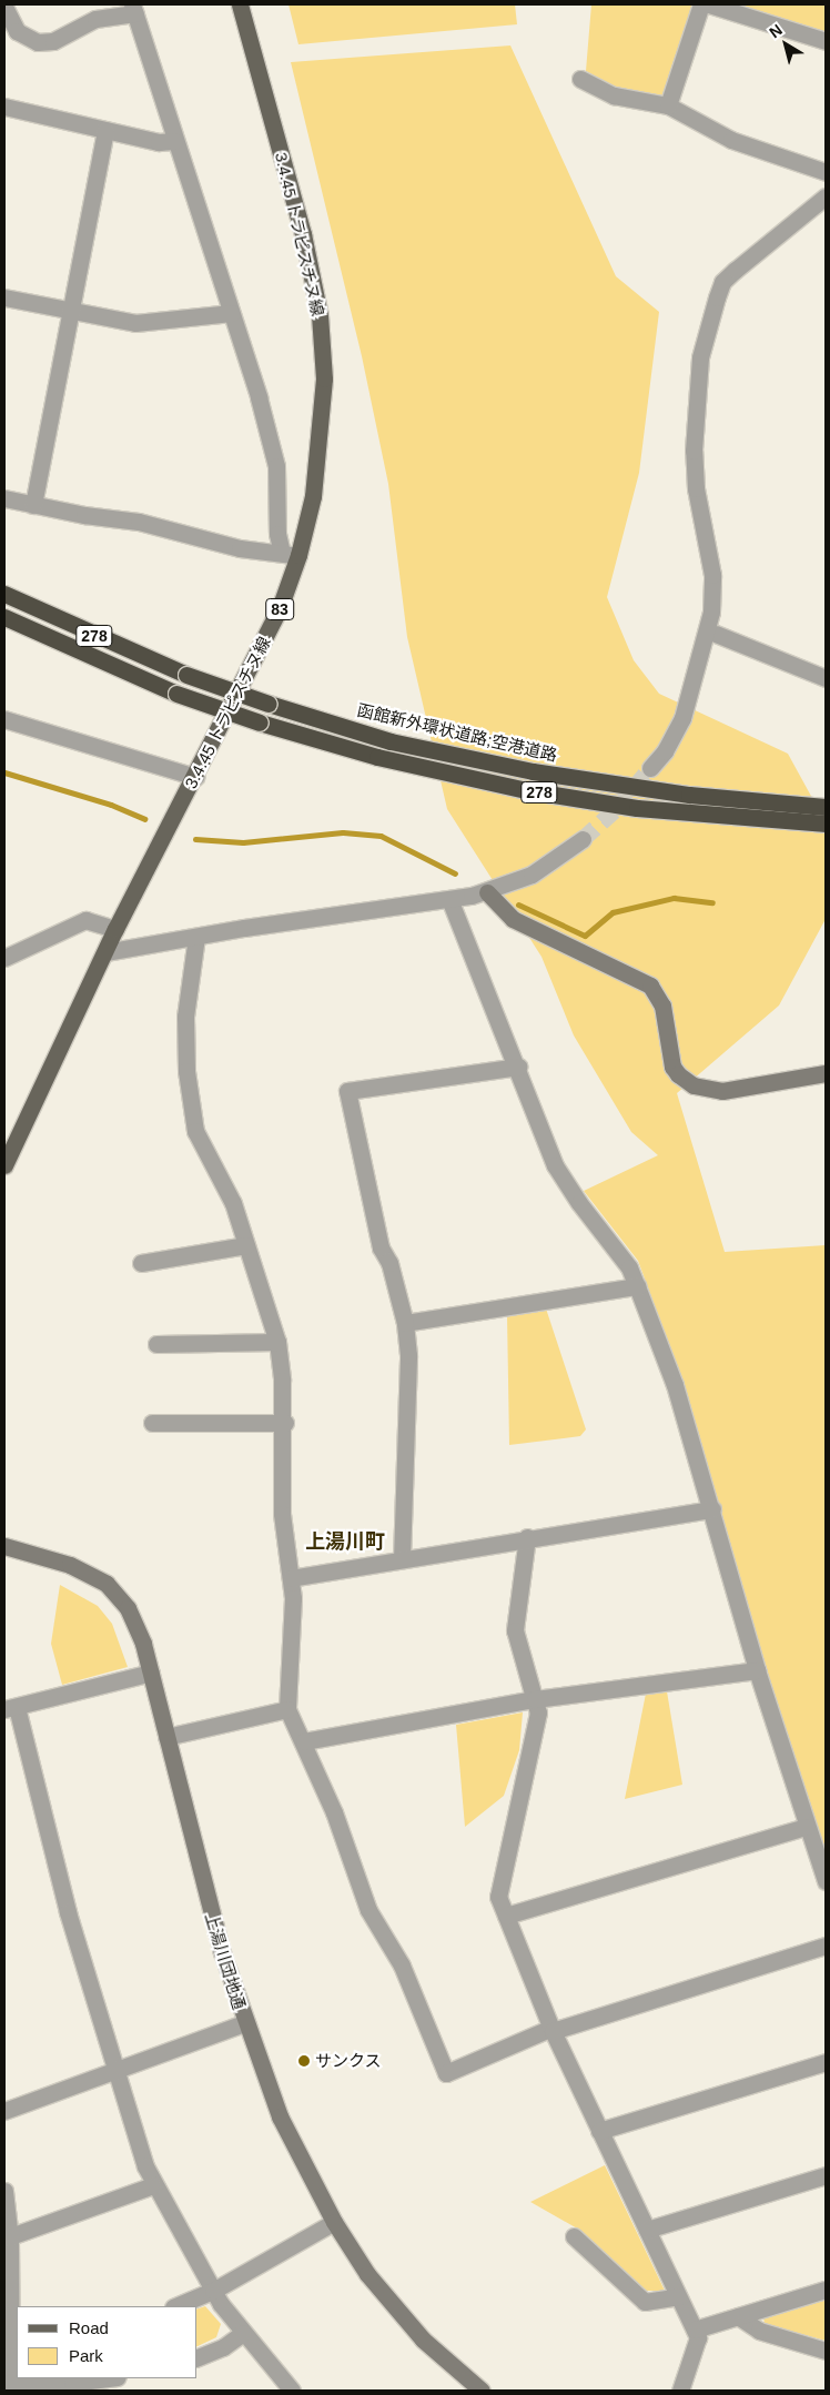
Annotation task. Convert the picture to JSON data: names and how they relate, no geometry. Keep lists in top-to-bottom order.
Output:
{
  "streets": {
    "highway": ["278", "函館新外環状道路;空港道路"],
    "main road": ["3.4.45 トラピスチヌ線", "83"],
    "street": ["上湯川団地通"]
  },
  "districts": ["上湯川町"],
  "places": ["サンクス"],
  "legend": ["Road", "Park"],
  "north": "top left"
}
